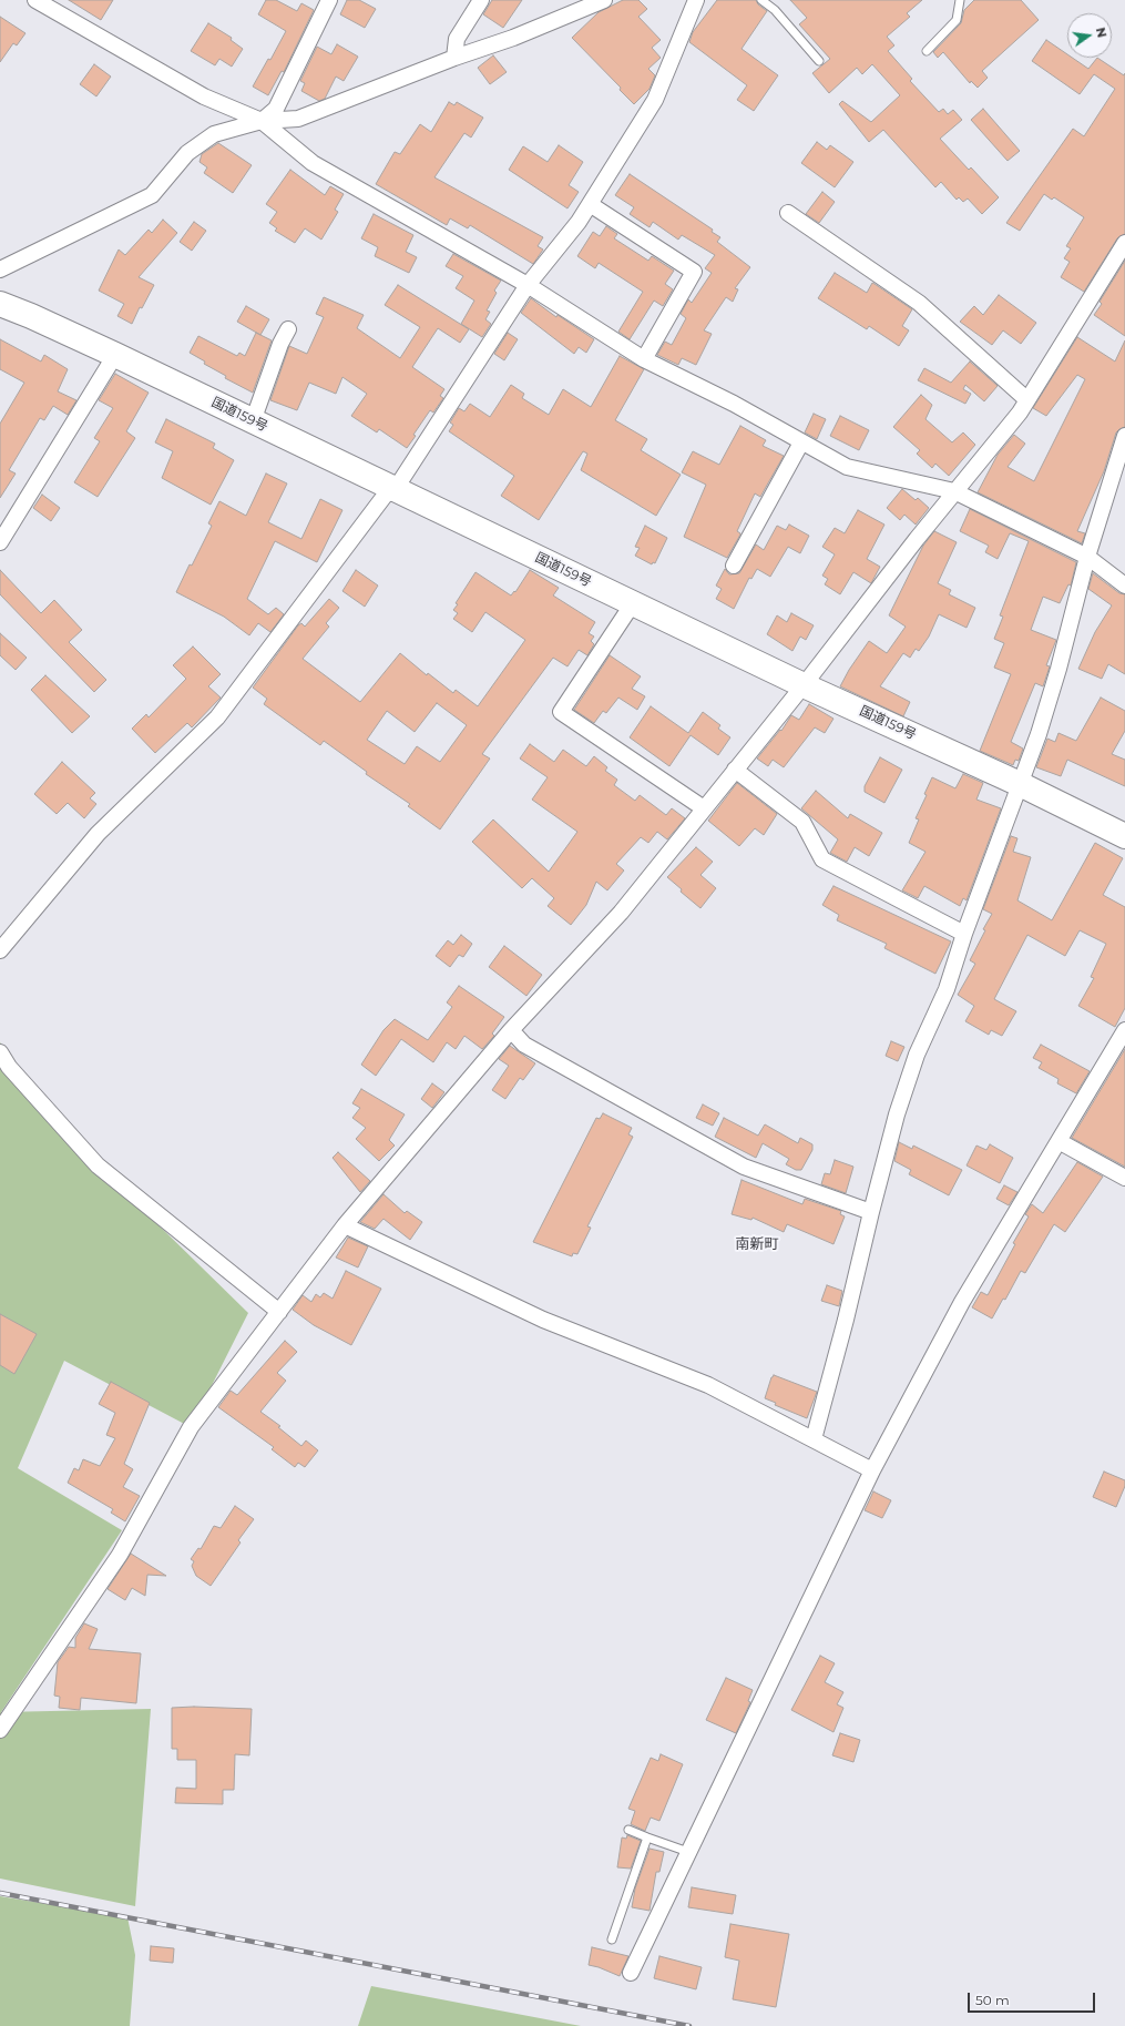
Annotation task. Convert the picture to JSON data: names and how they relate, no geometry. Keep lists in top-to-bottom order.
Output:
{
  "streets": {
    "highway": ["国道159号"]
  },
  "districts": ["南新町"],
  "scale_bar": "50 m",
  "north": "right"
}
